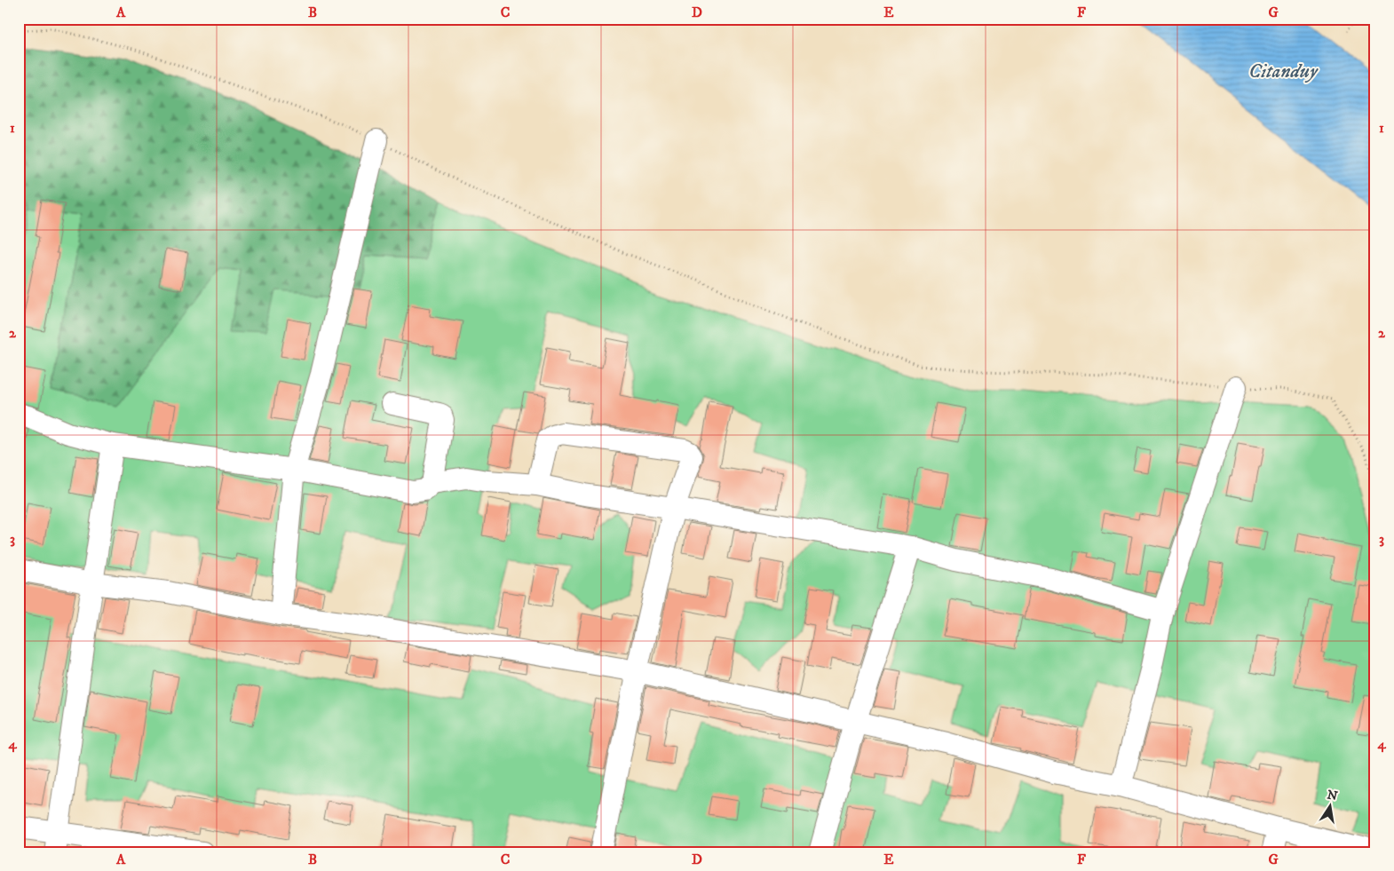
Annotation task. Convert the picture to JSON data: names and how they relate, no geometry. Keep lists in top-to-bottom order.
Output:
{
  "water": ["Citanduy"],
  "north": "top",
  "grid": {
    "columns": [
      "A",
      "B",
      "C",
      "D",
      "E",
      "F",
      "G"
    ],
    "rows": [
      "1",
      "2",
      "3",
      "4"
    ]
  }
}
